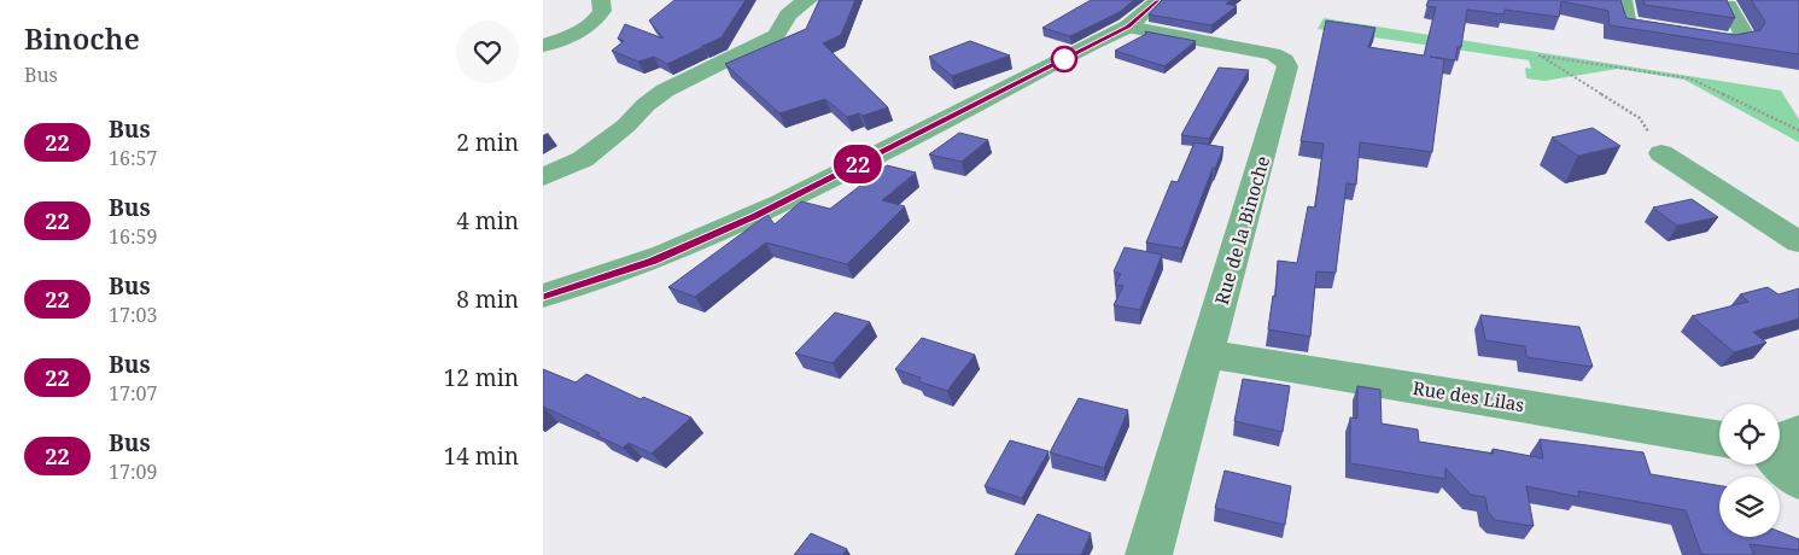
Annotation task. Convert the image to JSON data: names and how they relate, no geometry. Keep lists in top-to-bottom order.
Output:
{
  "streets": {
    "street": ["Rue de la Binoche", "Rue des Lilas"]
  },
  "crossings": [
    ["Rue de la Binoche", "Rue des Lilas"]
  ],
  "lines": ["bus line 22"],
  "page": {
    "heading": ["Binoche", "Bus"],
    "on_map": "22",
    "list": [
      {
        "mark": "22",
        "name": "Bus",
        "note": "16:57",
        "value": "2 min"
      },
      {
        "mark": "22",
        "name": "Bus",
        "note": "16:59",
        "value": "4 min"
      },
      {
        "mark": "22",
        "name": "Bus",
        "note": "17:03",
        "value": "8 min"
      },
      {
        "mark": "22",
        "name": "Bus",
        "note": "17:07",
        "value": "12 min"
      },
      {
        "mark": "22",
        "name": "Bus",
        "note": "17:09",
        "value": "14 min"
      }
    ]
  }
}
